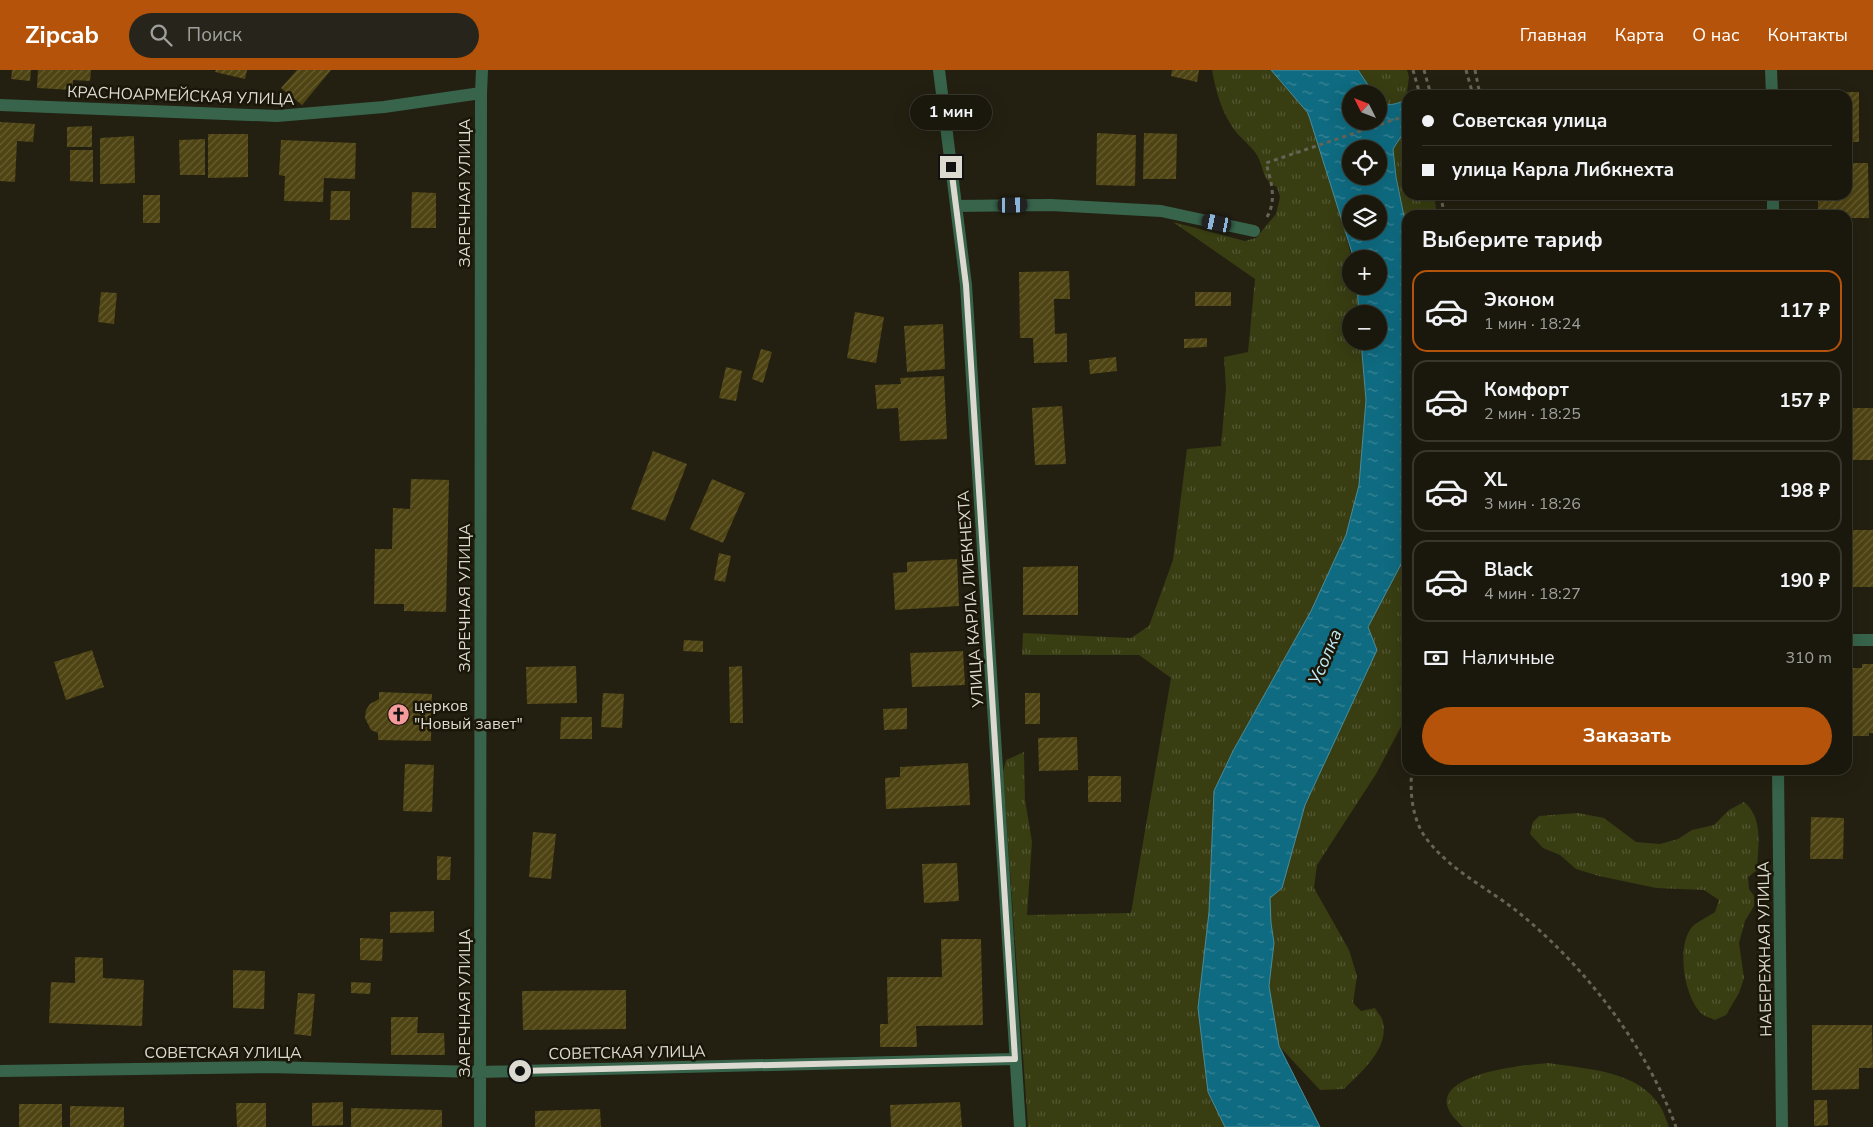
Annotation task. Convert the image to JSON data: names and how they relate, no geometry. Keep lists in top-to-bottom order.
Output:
{
  "streets": {
    "street": [
      "КРАСНОАРМЕЙСКАЯ УЛИЦА",
      "ЗАРЕЧНАЯ УЛИЦА",
      "УЛИЦА КАРЛА ЛИБКНЕХТА",
      "НАБЕРЕЖНАЯ УЛИЦА",
      "СОВЕТСКАЯ УЛИЦА"
    ]
  },
  "crossings": [
    ["КРАСНОАРМЕЙСКАЯ УЛИЦА", "ЗАРЕЧНАЯ УЛИЦА"],
    ["ЗАРЕЧНАЯ УЛИЦА", "СОВЕТСКАЯ УЛИЦА"],
    ["УЛИЦА КАРЛА ЛИБКНЕХТА", "СОВЕТСКАЯ УЛИЦА"]
  ],
  "water": ["Усолка"],
  "places": {
    "church": ["церков \"Новый завет\""]
  },
  "north": "top left",
  "page": {
    "header": "Zipcab",
    "search": "Поиск",
    "nav": [
      "Главная",
      "Карта",
      "О нас",
      "Контакты"
    ],
    "map_buttons": ["+", "−"],
    "banner": ["Советская улица", "улица Карла Либкнехта"],
    "bubble": "1 мин",
    "heading": "Выберите тариф",
    "list": [
      {
        "name": "Эконом",
        "note": "1 мин · 18:24",
        "value": "117 ₽"
      },
      {
        "name": "Комфорт",
        "note": "2 мин · 18:25",
        "value": "157 ₽"
      },
      {
        "name": "XL",
        "note": "3 мин · 18:26",
        "value": "198 ₽"
      },
      {
        "name": "Black",
        "note": "4 мин · 18:27",
        "value": "190 ₽"
      }
    ],
    "pay": ["Наличные", "310 m"],
    "buttons": "Заказать"
  }
}
